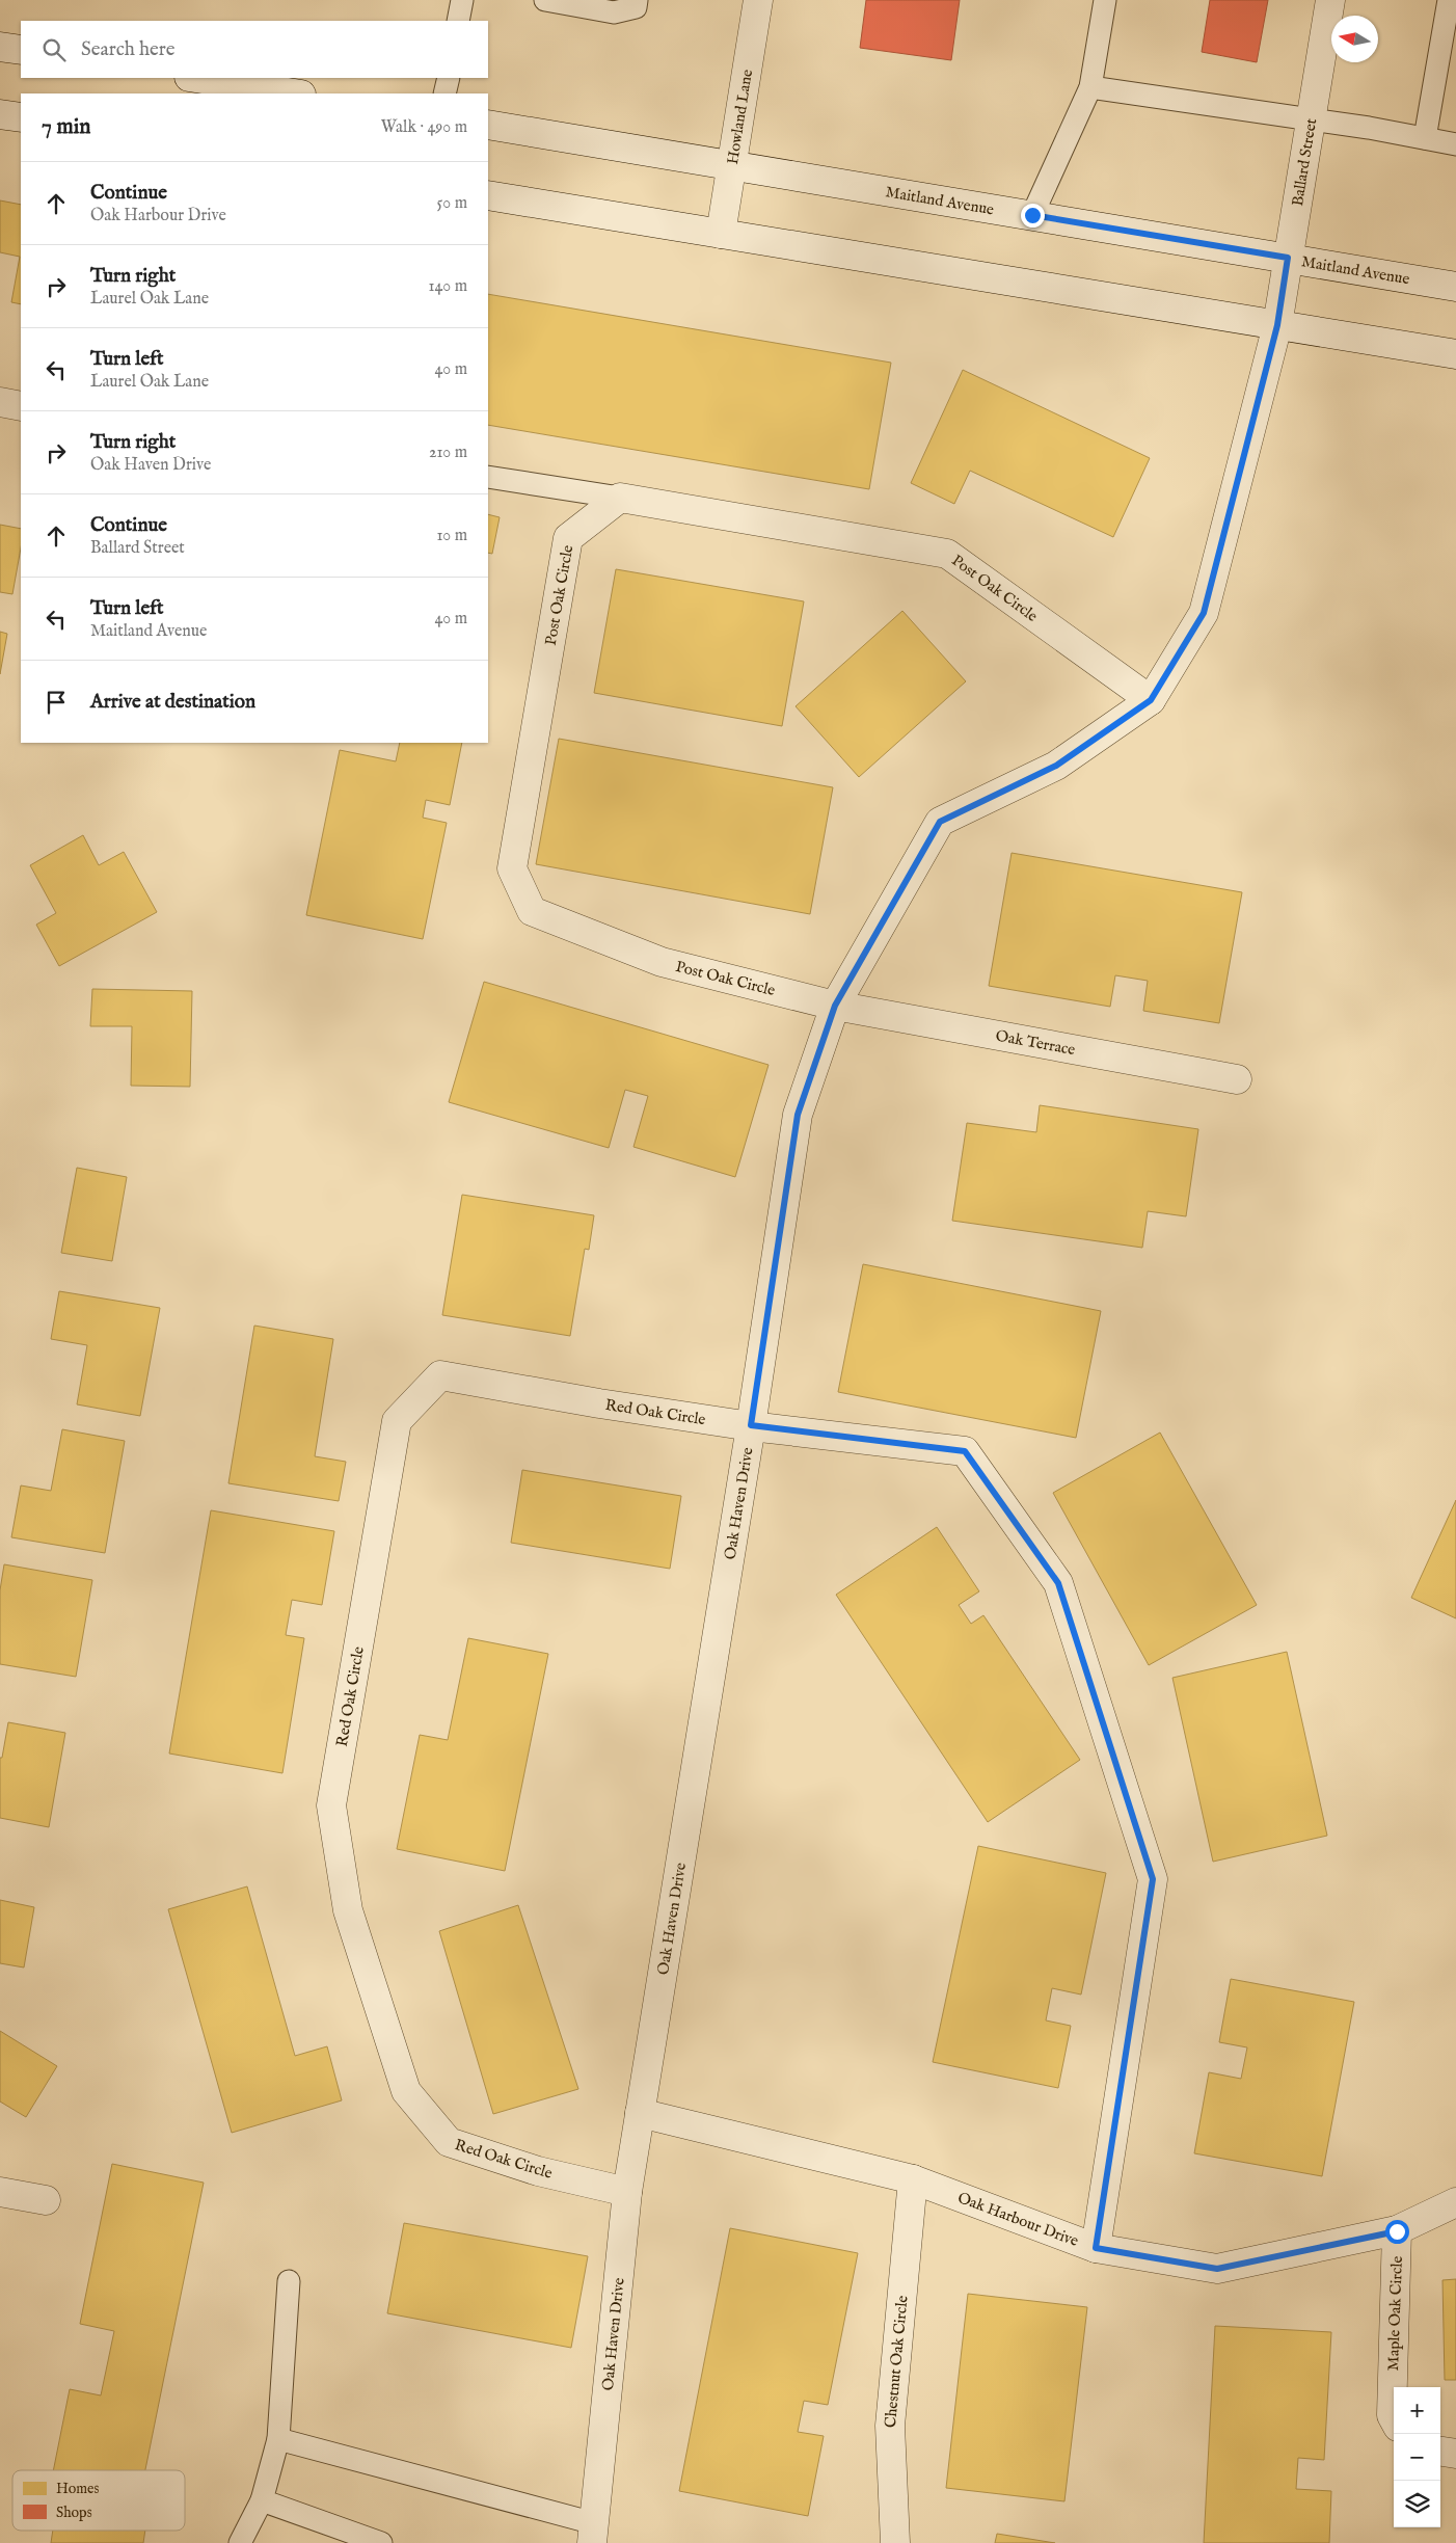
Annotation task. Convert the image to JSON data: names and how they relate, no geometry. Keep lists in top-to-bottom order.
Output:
{
  "streets": {
    "street": [
      "Howland Lane",
      "Ballard Street",
      "Maitland Avenue",
      "Post Oak Circle",
      "Oak Terrace",
      "Red Oak Circle",
      "Oak Haven Drive",
      "Oak Harbour Drive",
      "Maple Oak Circle",
      "Chestnut Oak Circle"
    ]
  },
  "crossings": [
    ["Howland Lane", "Maitland Avenue"],
    ["Ballard Street", "Maitland Avenue"],
    ["Ballard Street", "Oak Haven Drive"],
    ["Post Oak Circle", "Oak Terrace"],
    ["Post Oak Circle", "Oak Haven Drive"],
    ["Oak Terrace", "Oak Haven Drive"],
    ["Red Oak Circle", "Oak Haven Drive"],
    ["Oak Haven Drive", "Oak Harbour Drive"],
    ["Oak Harbour Drive", "Maple Oak Circle"],
    ["Oak Harbour Drive", "Chestnut Oak Circle"]
  ],
  "legend": ["Homes", "Shops"],
  "north": "left",
  "page": {
    "search": "Search here",
    "heading": ["7 min", "Walk · 490 m"],
    "list": [
      ["Continue", "Oak Harbour Drive", "50 m"],
      ["Turn right", "Laurel Oak Lane", "140 m"],
      ["Turn left", "Laurel Oak Lane", "40 m"],
      ["Turn right", "Oak Haven Drive", "210 m"],
      ["Continue", "Ballard Street", "10 m"],
      ["Turn left", "Maitland Avenue", "40 m"],
      "Arrive at destination"
    ],
    "map_buttons": ["+", "−"]
  }
}
